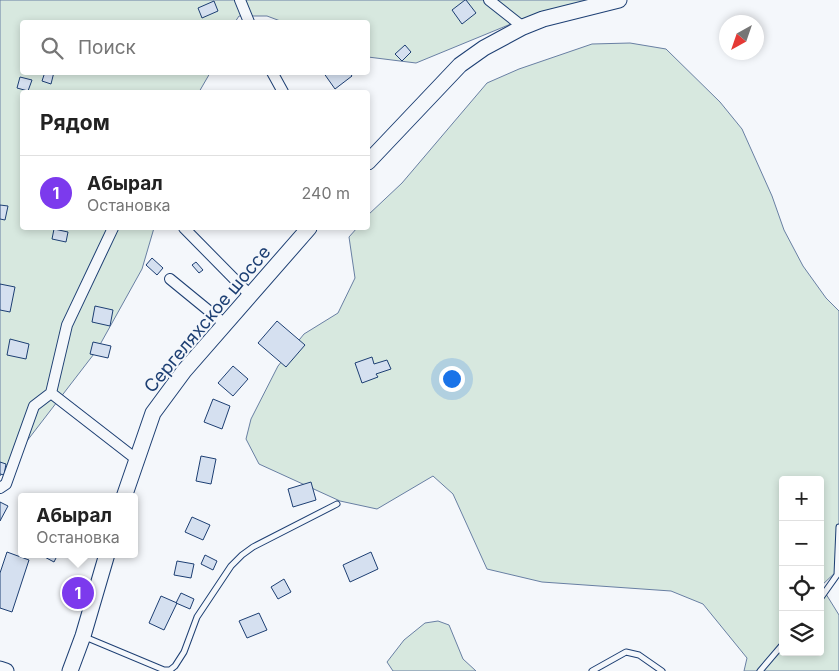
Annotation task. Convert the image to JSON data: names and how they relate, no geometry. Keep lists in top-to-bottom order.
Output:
{
  "streets": {
    "main road": ["Сергеляхское шоссе"]
  },
  "north": "bottom left",
  "page": {
    "search": "Поиск",
    "heading": "Рядом",
    "list": [
      {
        "mark": "1",
        "name": "Абырал",
        "note": "Остановка",
        "value": "240 m"
      }
    ],
    "map_buttons": ["+", "−"],
    "popup": ["Абырал", "Остановка"],
    "pins": "1"
  }
}
